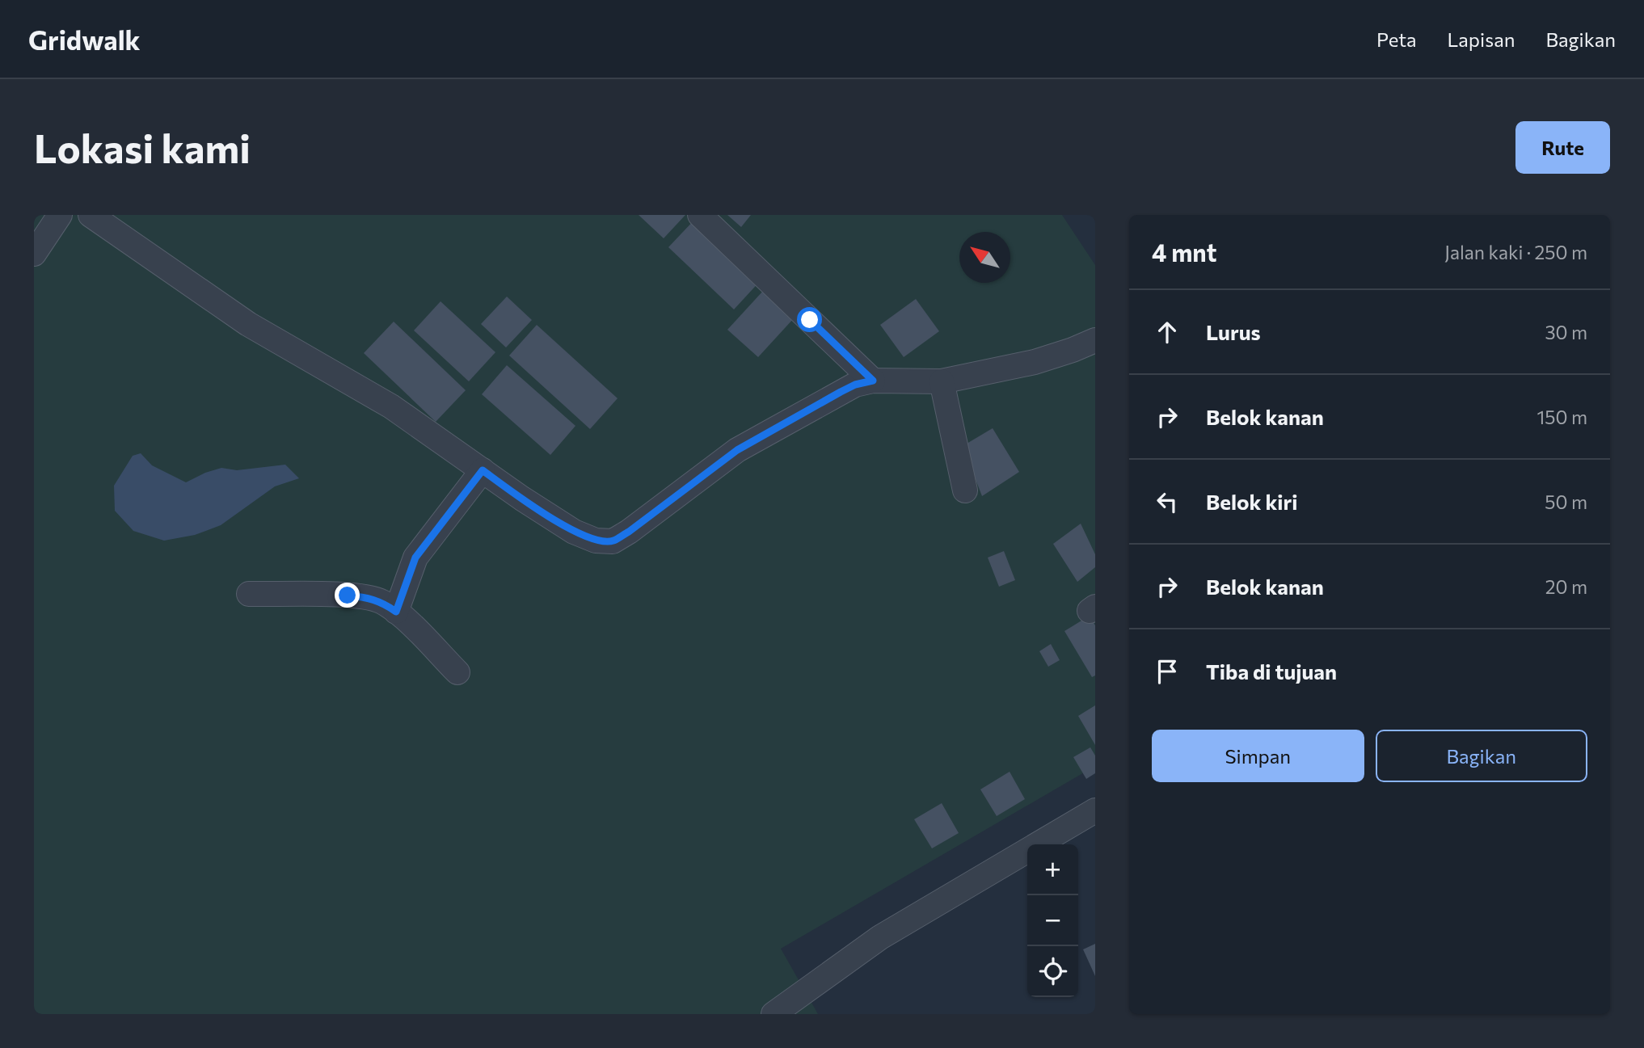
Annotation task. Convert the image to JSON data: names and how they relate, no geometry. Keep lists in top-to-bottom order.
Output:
{
  "north": "top left",
  "page": {
    "header": "Gridwalk",
    "nav": ["Peta", "Lapisan", "Bagikan"],
    "buttons": [
      "Rute",
      ["Simpan", "Bagikan"]
    ],
    "title": "Lokasi kami",
    "heading": ["4 mnt", "Jalan kaki · 250 m"],
    "list": [
      ["Lurus", "30 m"],
      ["Belok kanan", "150 m"],
      ["Belok kiri", "50 m"],
      ["Belok kanan", "20 m"],
      "Tiba di tujuan"
    ],
    "map_buttons": ["+", "−"]
  }
}
